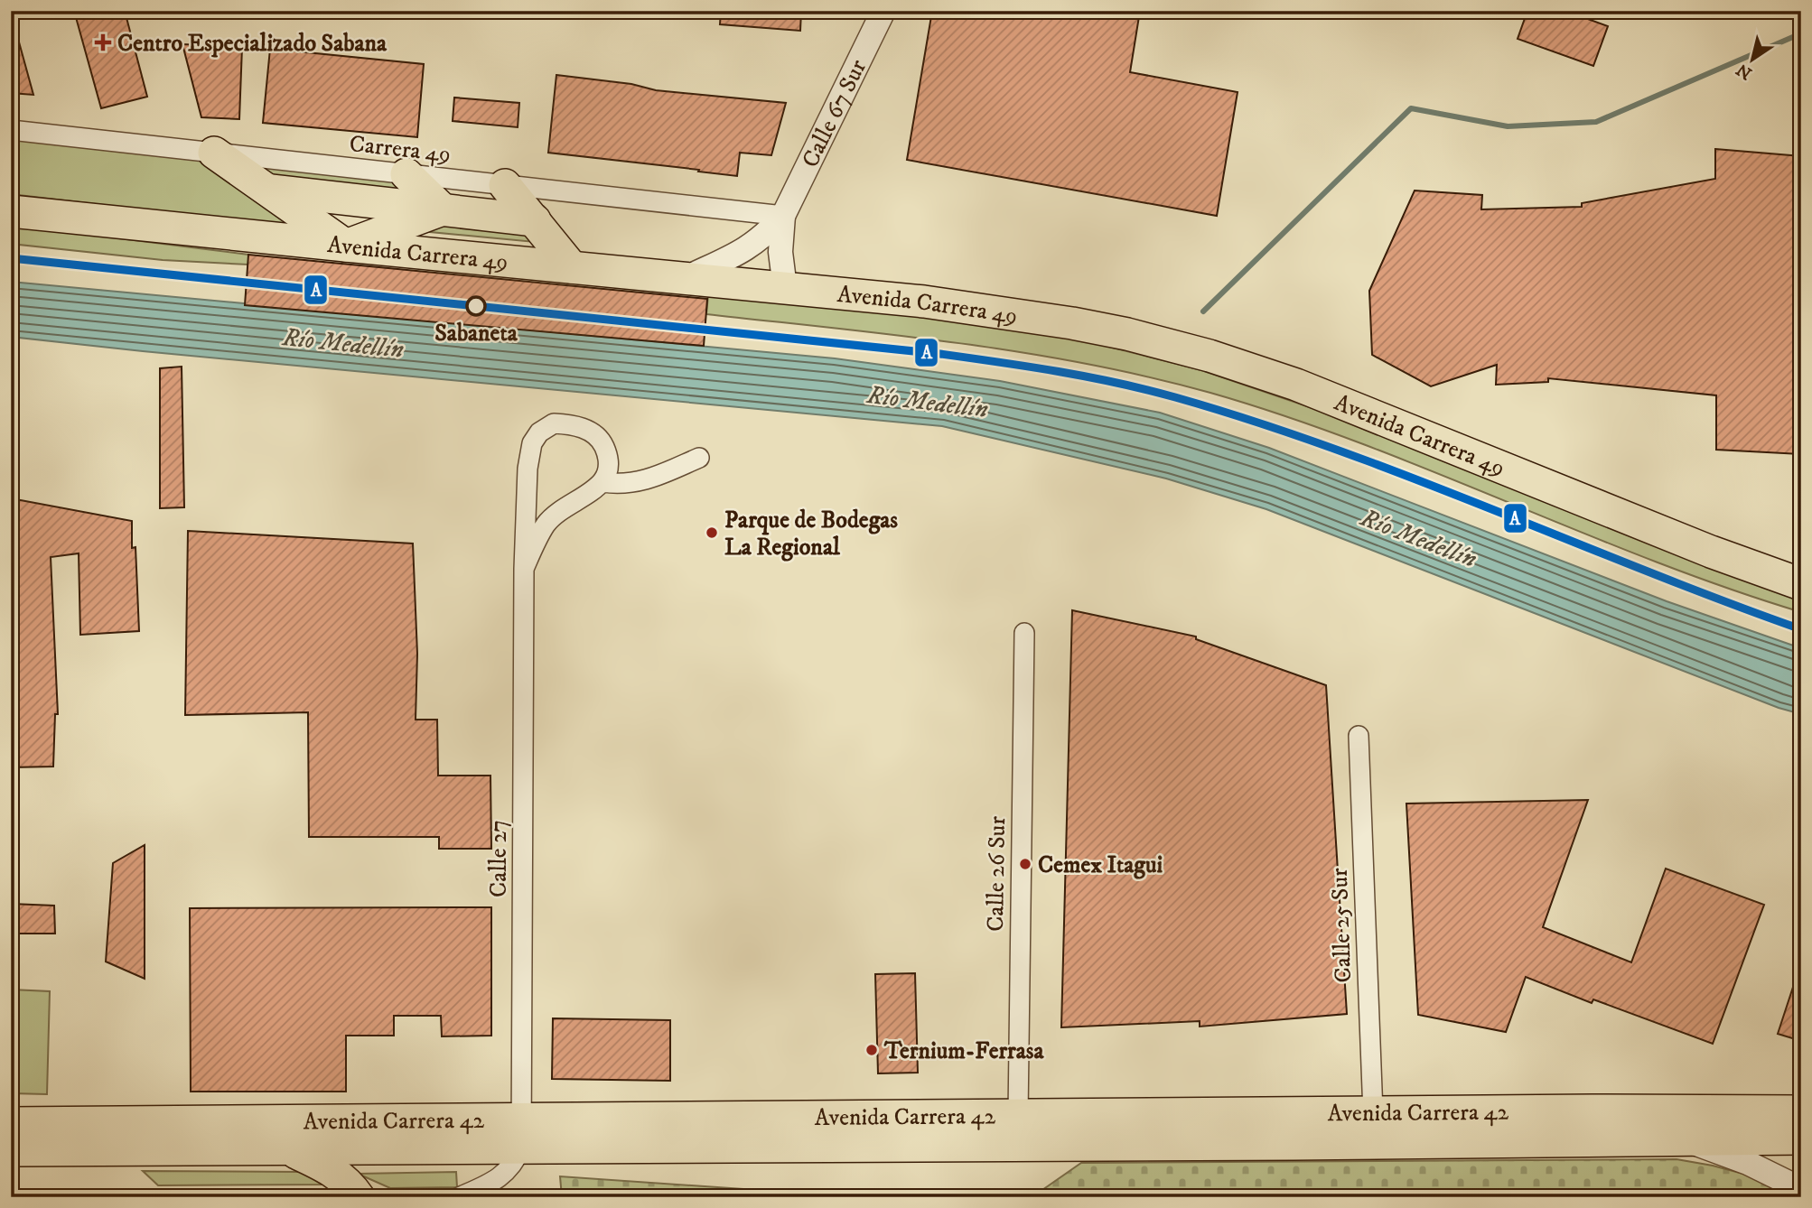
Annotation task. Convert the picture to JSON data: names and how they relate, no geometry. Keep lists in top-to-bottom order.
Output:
{
  "streets": {
    "highway": ["Avenida Carrera 49", "Avenida Carrera 42"],
    "street": [
      "Calle 67 Sur",
      "Carrera 49",
      "Calle 27",
      "Calle 26 Sur",
      "Calle 25 Sur"
    ]
  },
  "crossings": [
    ["Calle 67 Sur", "Carrera 49"],
    ["Calle 67 Sur", "Avenida Carrera 49"],
    ["Calle 27", "Avenida Carrera 42"],
    ["Calle 26 Sur", "Avenida Carrera 42"],
    ["Calle 25 Sur", "Avenida Carrera 42"]
  ],
  "water": ["Río Medellín"],
  "places": {
    "health": ["Centro Especializado Sabana"],
    "other": [
      "Sabaneta",
      "Parque de Bodegas La Regional",
      "Cemex Itagui",
      "Ternium-Ferrasa"
    ]
  },
  "lines": ["transit line A"],
  "north": "bottom left"
}
